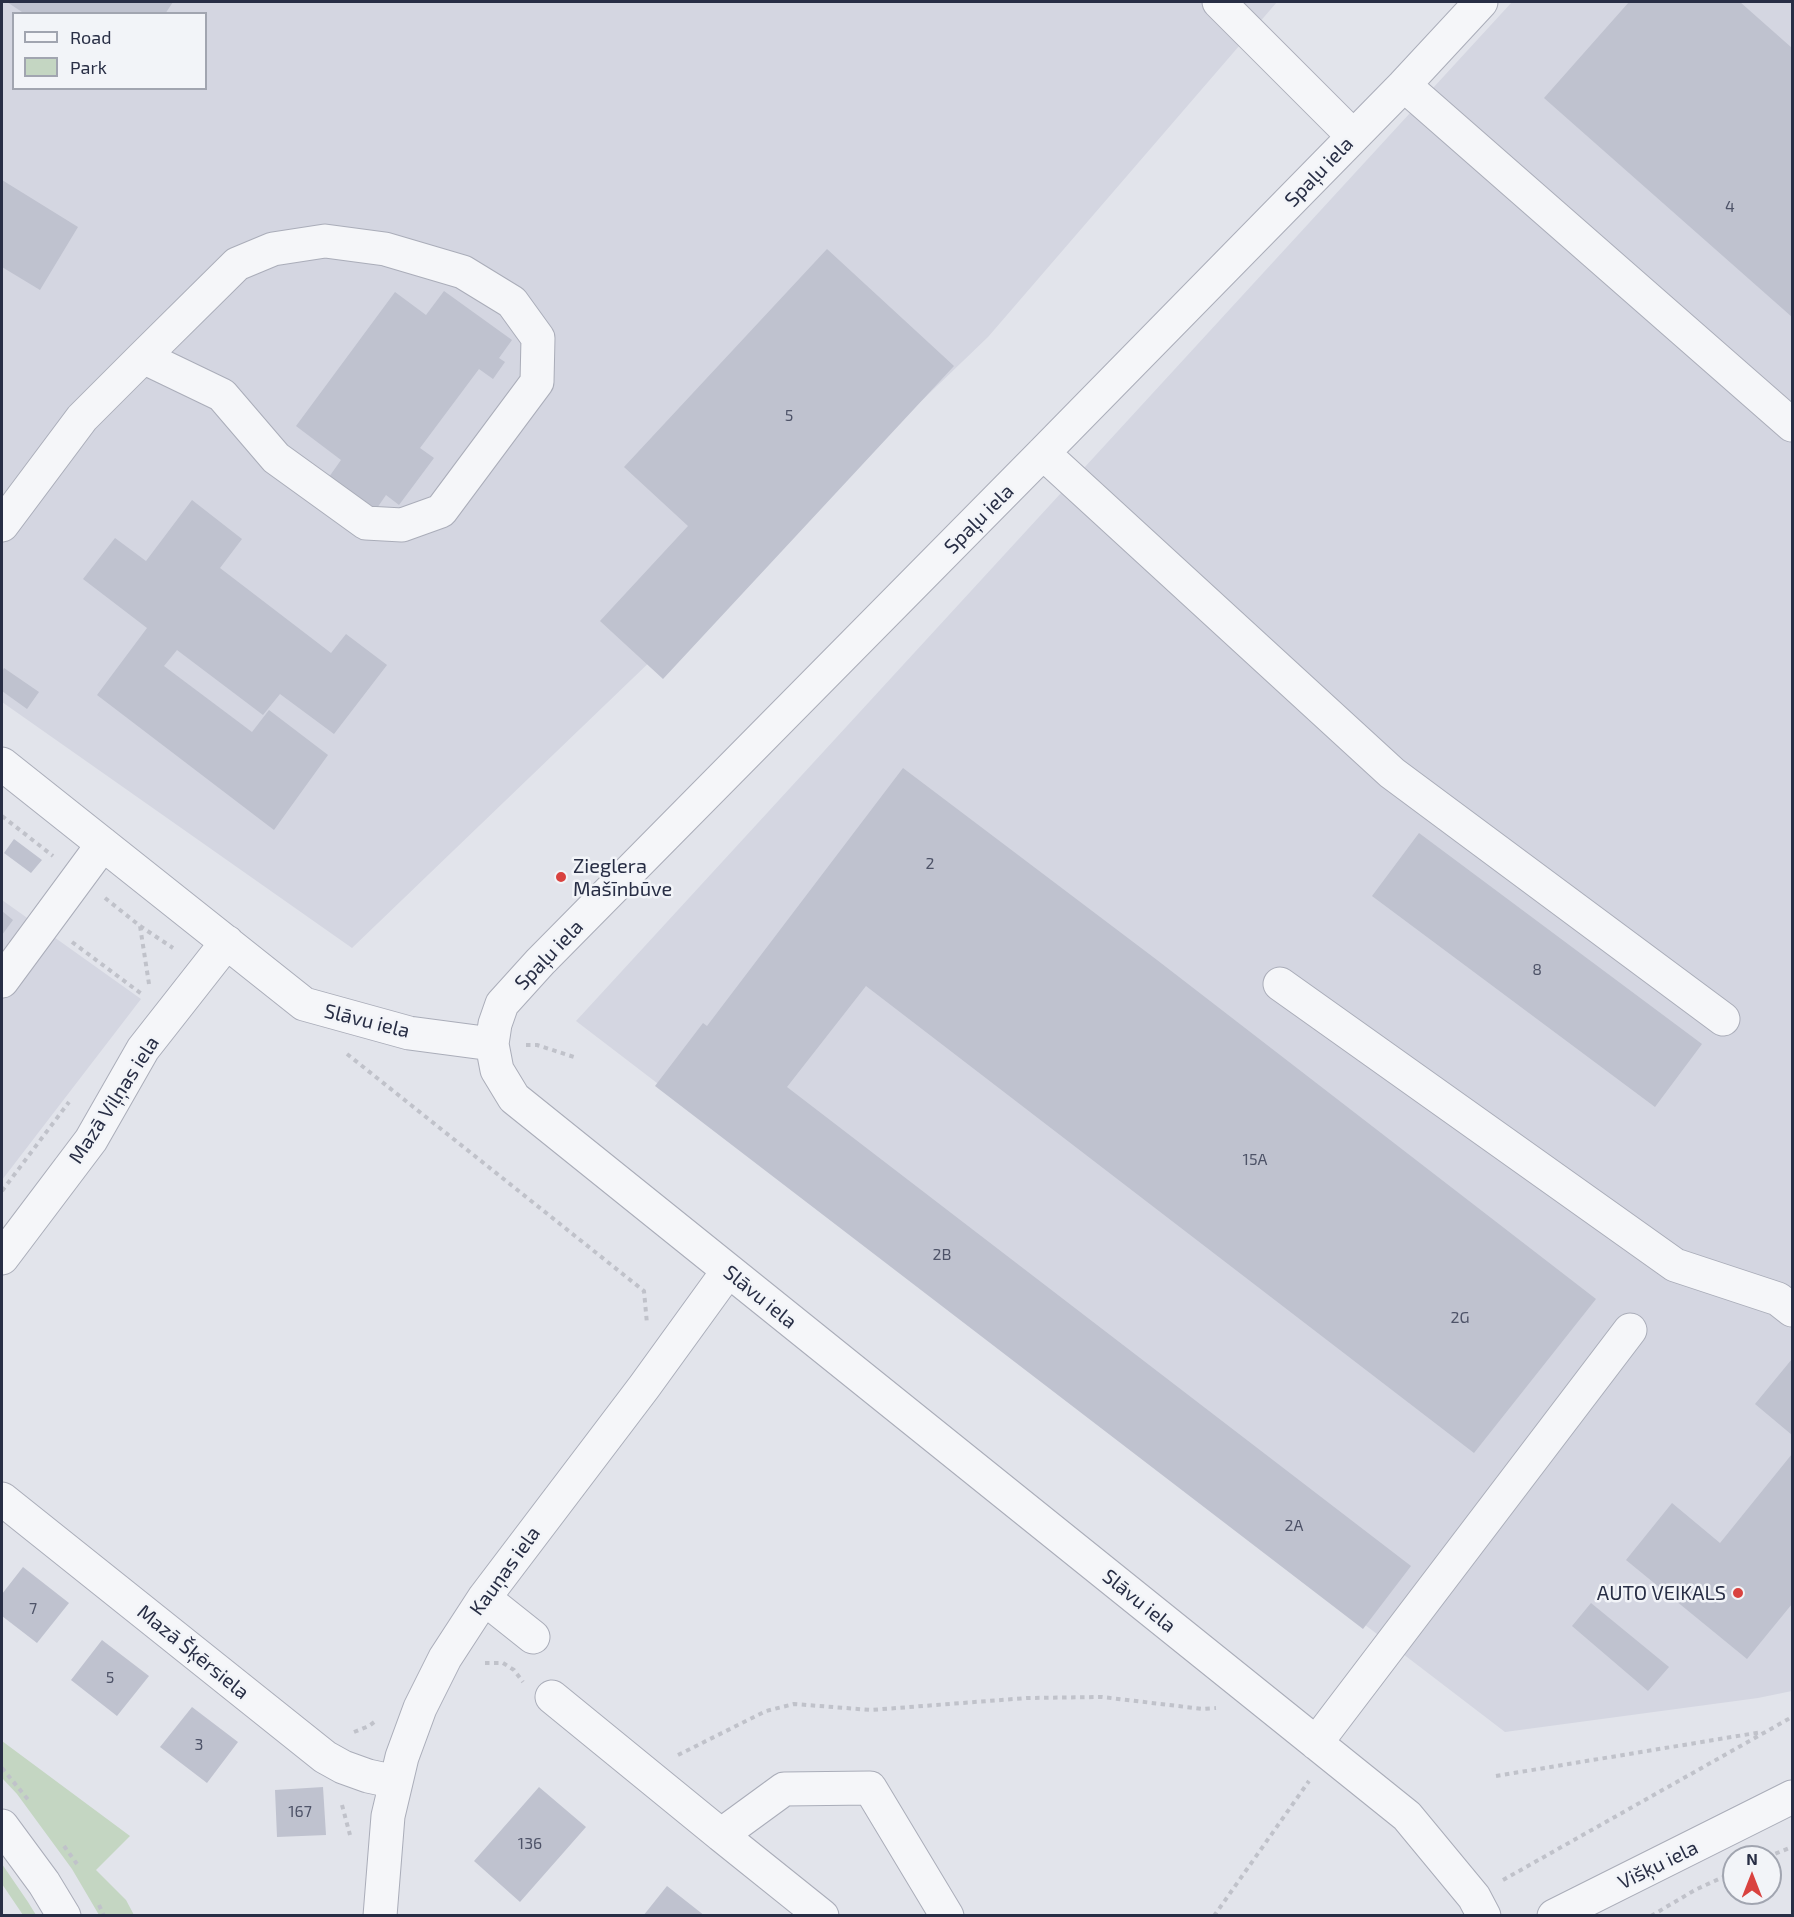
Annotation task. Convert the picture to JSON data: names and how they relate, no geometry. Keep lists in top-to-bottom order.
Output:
{
  "streets": {
    "street": [
      "Spaļu iela",
      "Slāvu iela",
      "Mazā Viļņas iela",
      "Kauņas iela",
      "Mazā Šķērsiela",
      "Višķu iela"
    ]
  },
  "crossings": [
    ["Spaļu iela", "Slāvu iela"],
    ["Slāvu iela", "Mazā Viļņas iela"],
    ["Slāvu iela", "Kauņas iela"],
    ["Kauņas iela", "Mazā Šķērsiela"]
  ],
  "places": ["Zieglera Mašīnbūve", "AUTO VEIKALS"],
  "house_numbers": [
    "4",
    "5",
    "2",
    "8",
    "15A",
    "2B",
    "2G",
    "2A",
    "7",
    "5",
    "3",
    "167",
    "136"
  ],
  "legend": ["Road", "Park"],
  "north": "top"
}
